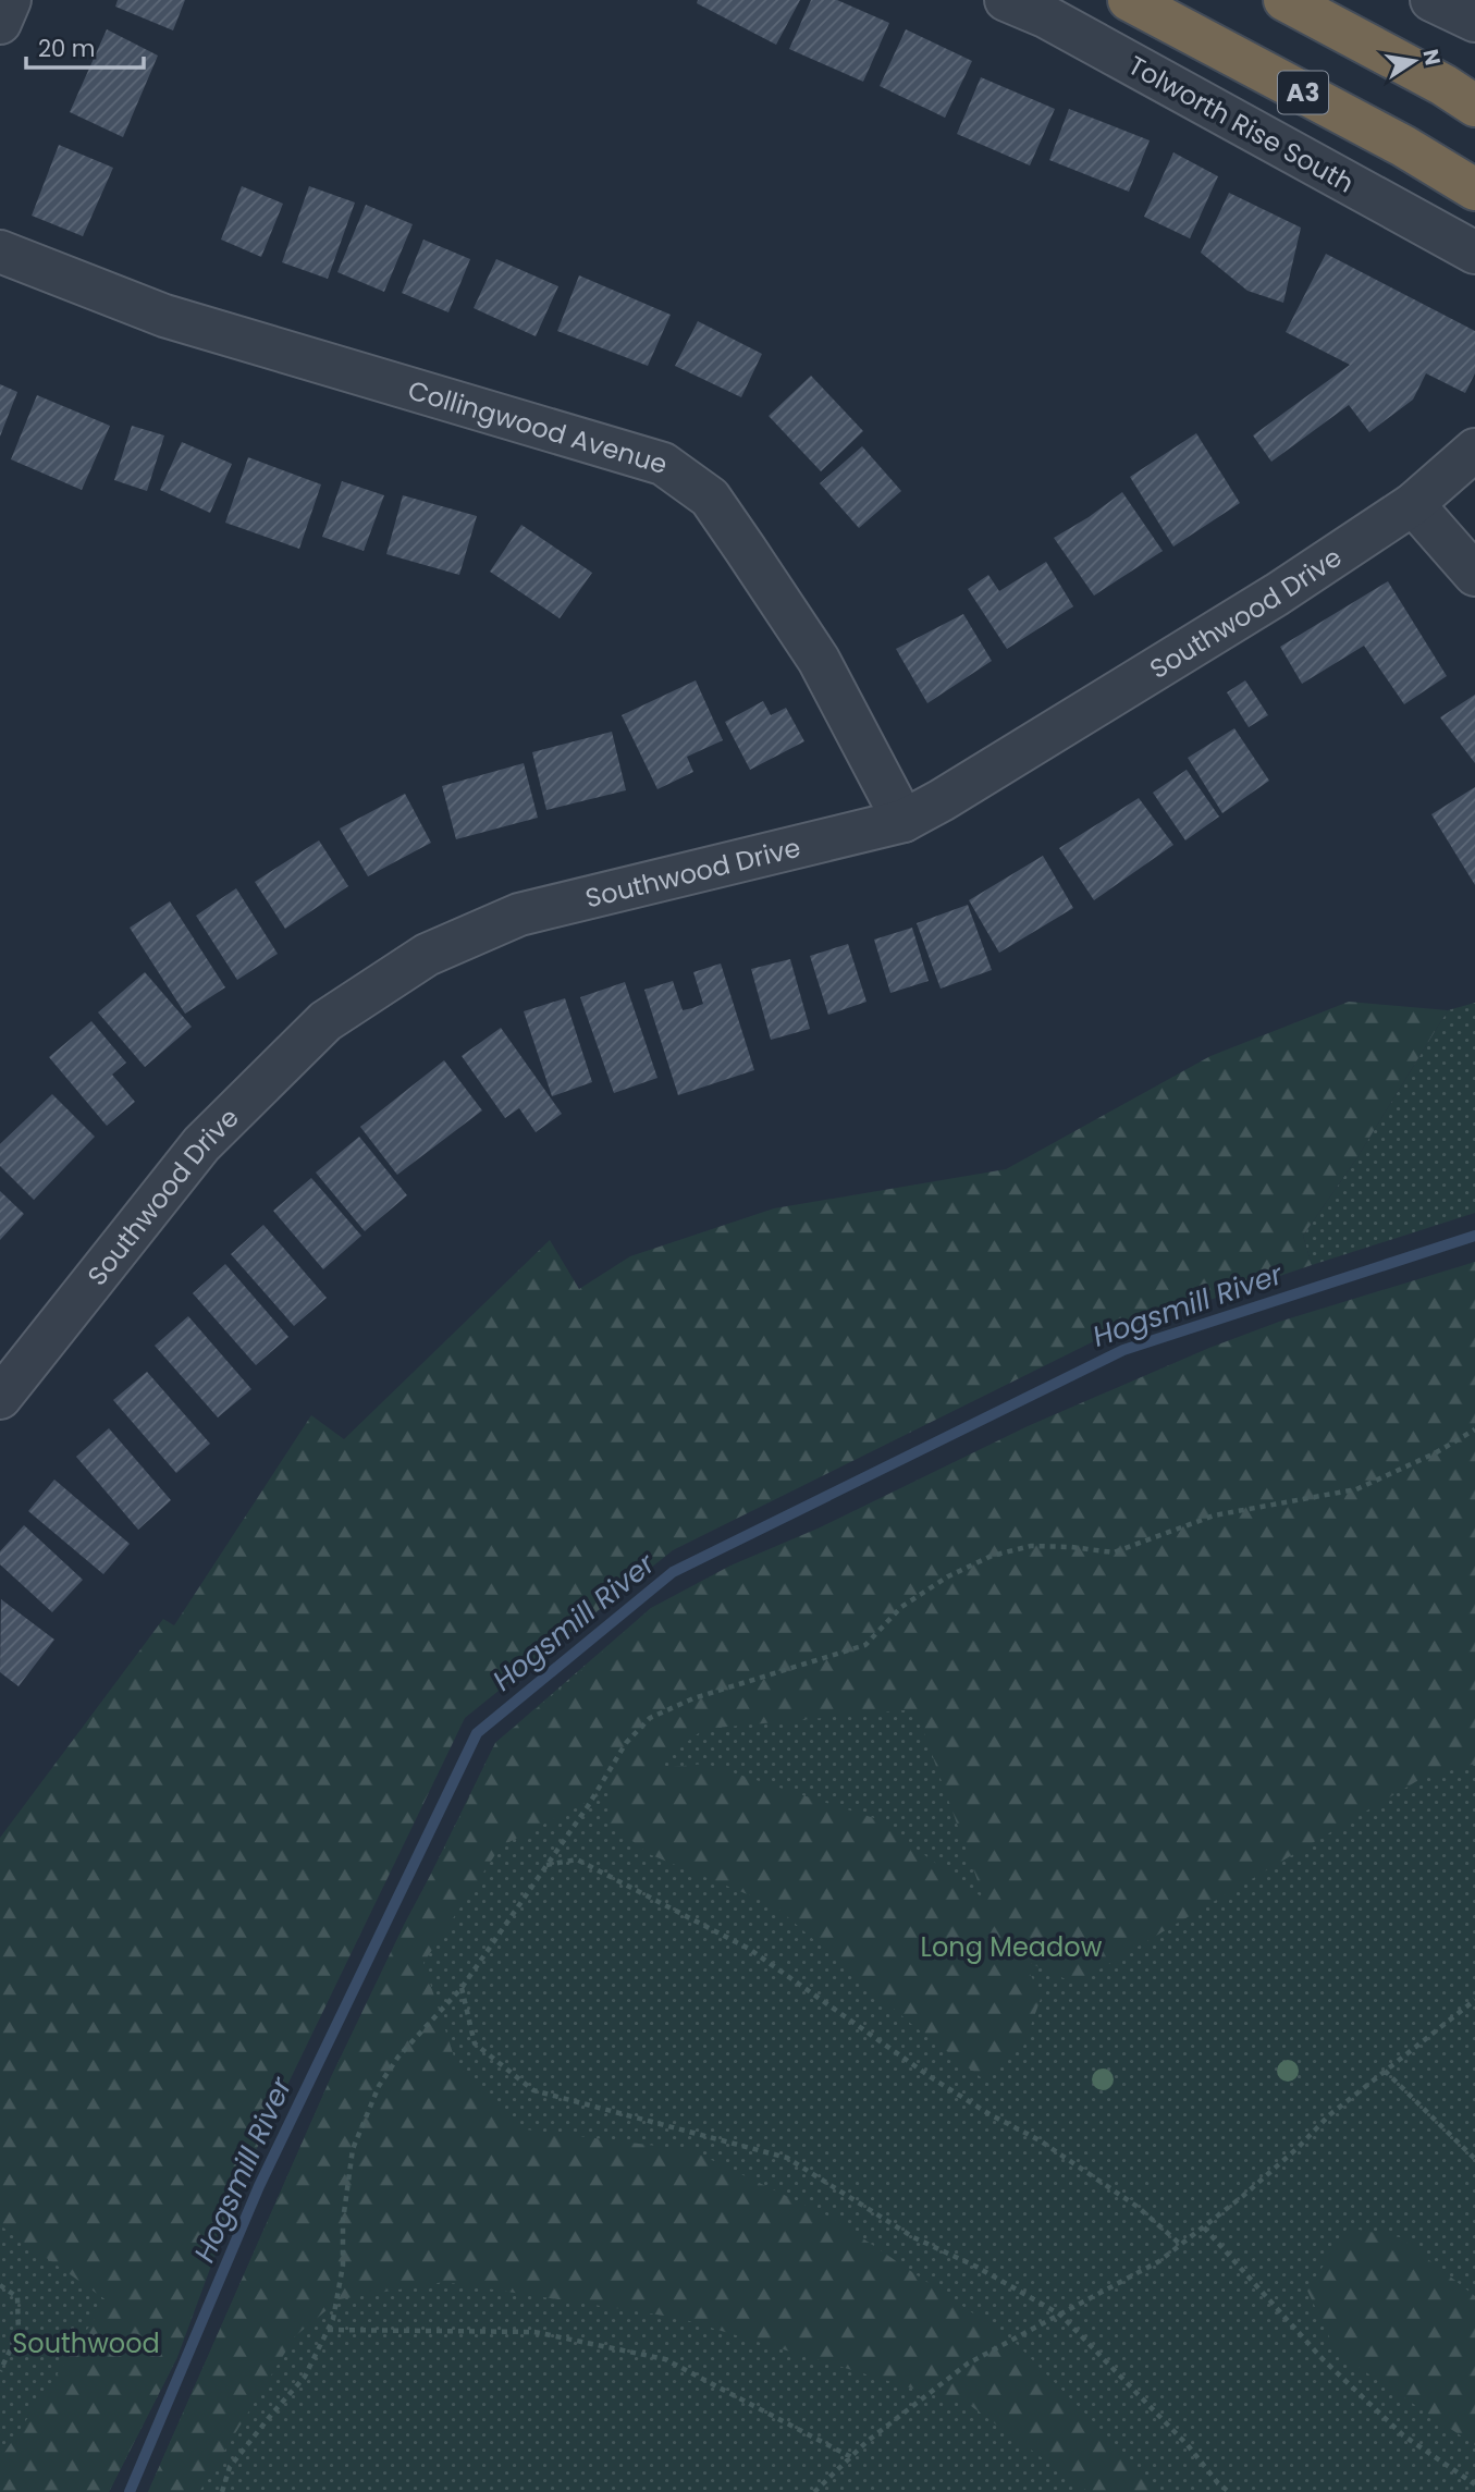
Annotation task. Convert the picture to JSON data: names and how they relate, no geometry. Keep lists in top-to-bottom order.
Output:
{
  "streets": {
    "highway": ["A3", "Tolworth Rise South"],
    "street": ["Collingwood Avenue", "Southwood Drive"]
  },
  "crossings": [
    ["Collingwood Avenue", "Southwood Drive"]
  ],
  "water": ["Hogsmill River"],
  "parks": ["Long Meadow", "Southwood"],
  "scale_bar": "20 m",
  "north": "right"
}
